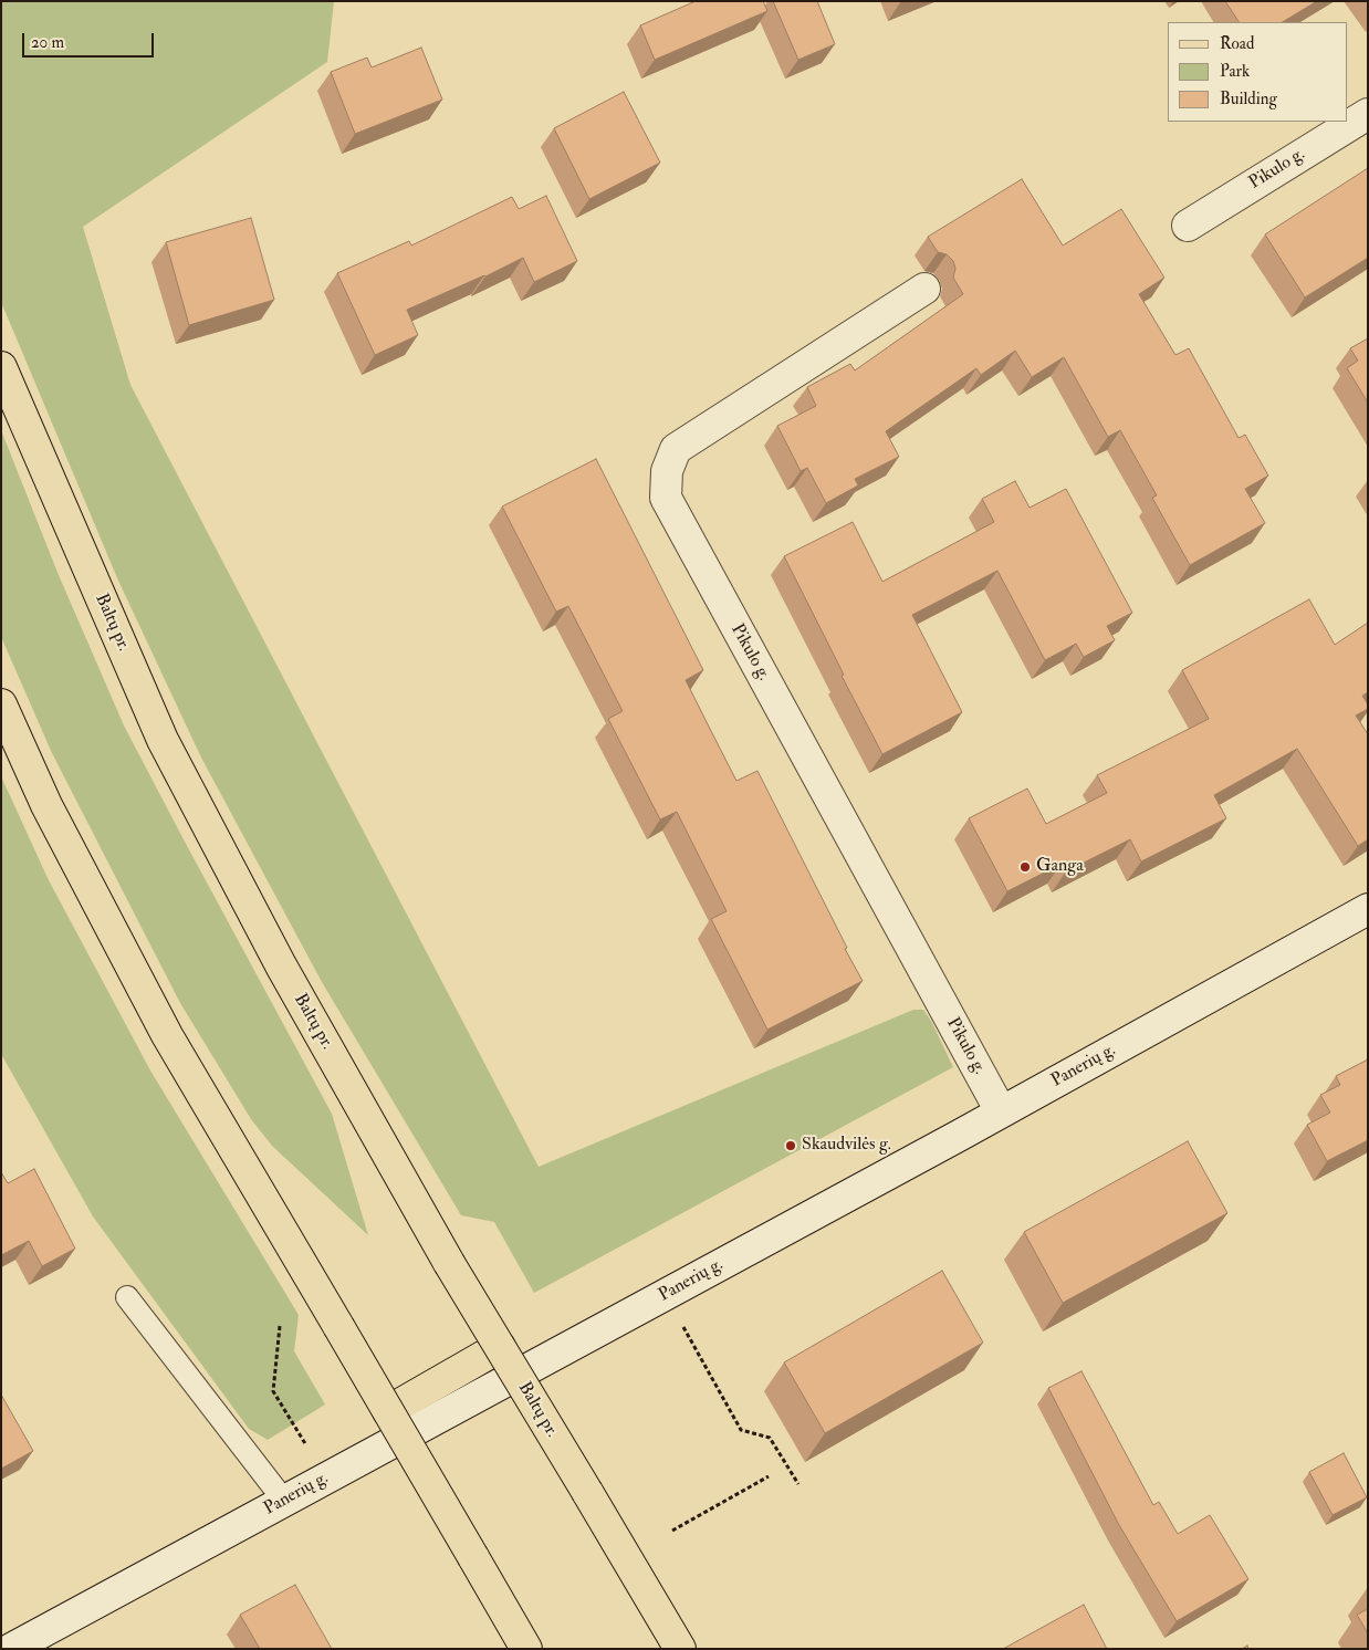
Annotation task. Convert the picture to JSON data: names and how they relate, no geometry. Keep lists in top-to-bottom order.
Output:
{
  "streets": {
    "main road": ["Pikulo g.", "Baltų pr.", "Panerių g."]
  },
  "crossings": [
    ["Pikulo g.", "Panerių g."]
  ],
  "places": ["Ganga", "Skaudvilės g."],
  "legend": ["Road", "Park", "Building"],
  "scale_bar": "20 m"
}
